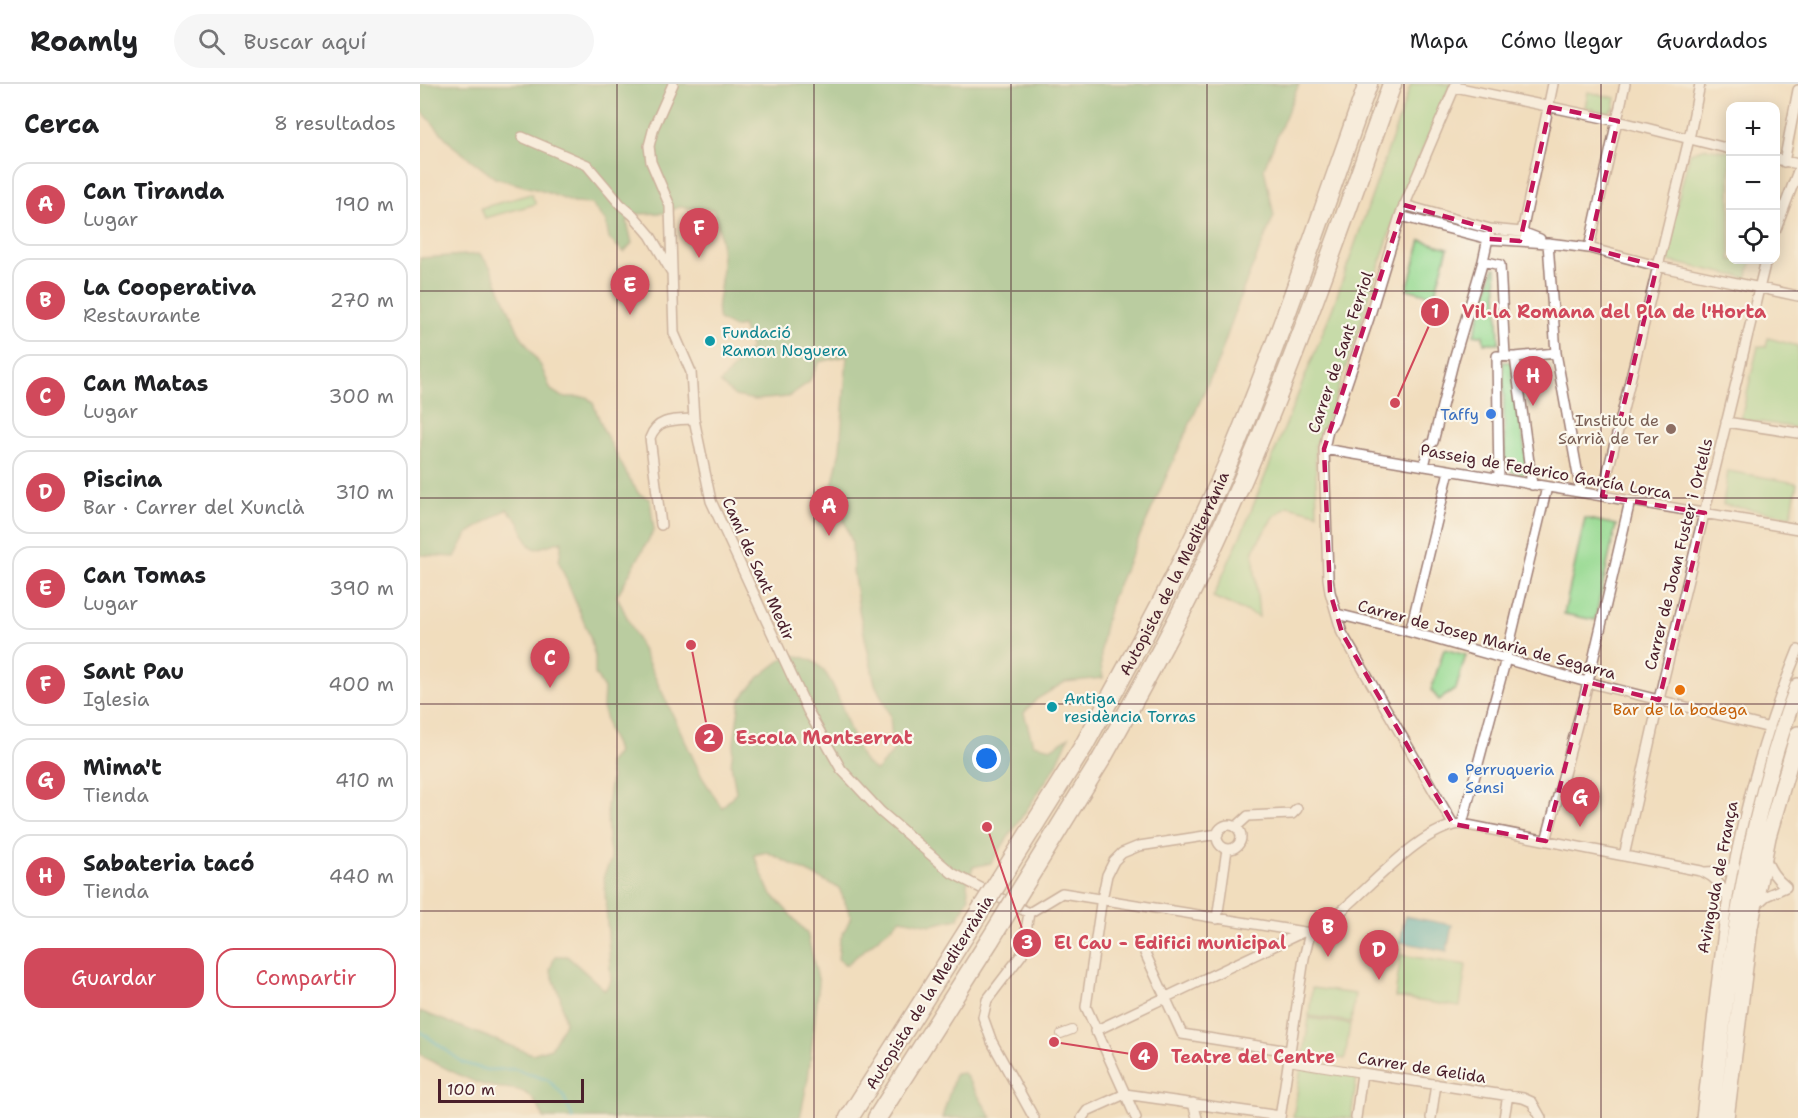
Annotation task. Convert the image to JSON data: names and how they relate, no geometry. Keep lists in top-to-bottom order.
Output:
{
  "streets": {
    "highway": ["Autopista de la Mediterrània"],
    "main road": ["Avinguda de França"],
    "street": [
      "Carrer de Sant Ferriol",
      "Passeig de Federico García Lorca",
      "Carrer de Joan Fuster i Ortells",
      "Camí de Sant Medir",
      "Carrer de Josep Maria de Segarra",
      "Carrer de Gelida"
    ]
  },
  "crossings": [
    ["Carrer de Sant Ferriol", "Passeig de Federico García Lorca"],
    ["Carrer de Sant Ferriol", "Carrer de Josep Maria de Segarra"],
    ["Passeig de Federico García Lorca", "Carrer de Joan Fuster i Ortells"],
    ["Carrer de Joan Fuster i Ortells", "Carrer de Josep Maria de Segarra"],
    ["Carrer de Josep Maria de Segarra", "Avinguda de França"]
  ],
  "places": [
    "Fundació Ramon Noguera",
    "Vil·la Romana del Pla de l'Horta",
    "Taffy",
    "Institut de Sarrià de Ter",
    "Escola Montserrat",
    "Bar de la bodega",
    "Antiga residència Torras",
    "Perruqueria Sensi",
    "El Cau - Edifici municipal",
    "Teatre del Centre"
  ],
  "scale_bar": "100 m",
  "page": {
    "header": "Roamly",
    "search": "Buscar aquí",
    "nav": ["Mapa", "Cómo llegar", "Guardados"],
    "heading": ["Cerca", "8 resultados"],
    "map_buttons": ["+", "−"],
    "list": [
      {
        "mark": "A",
        "name": "Can Tiranda",
        "note": "Lugar",
        "value": "190 m"
      },
      {
        "mark": "B",
        "name": "La Cooperativa",
        "note": "Restaurante",
        "value": "270 m"
      },
      {
        "mark": "C",
        "name": "Can Matas",
        "note": "Lugar",
        "value": "300 m"
      },
      {
        "mark": "D",
        "name": "Piscina",
        "note": "Bar · Carrer del Xunclà",
        "value": "310 m"
      },
      {
        "mark": "E",
        "name": "Can Tomas",
        "note": "Lugar",
        "value": "390 m"
      },
      {
        "mark": "F",
        "name": "Sant Pau",
        "note": "Iglesia",
        "value": "400 m"
      },
      {
        "mark": "G",
        "name": "Mima't",
        "note": "Tienda",
        "value": "410 m"
      },
      {
        "mark": "H",
        "name": "Sabateria tacó",
        "note": "Tienda",
        "value": "440 m"
      }
    ],
    "pins": [
      "F",
      "E",
      "H",
      "A",
      "C",
      "G",
      "B",
      "D"
    ],
    "buttons": ["Guardar", "Compartir"],
    "scale": "100 m"
  }
}
